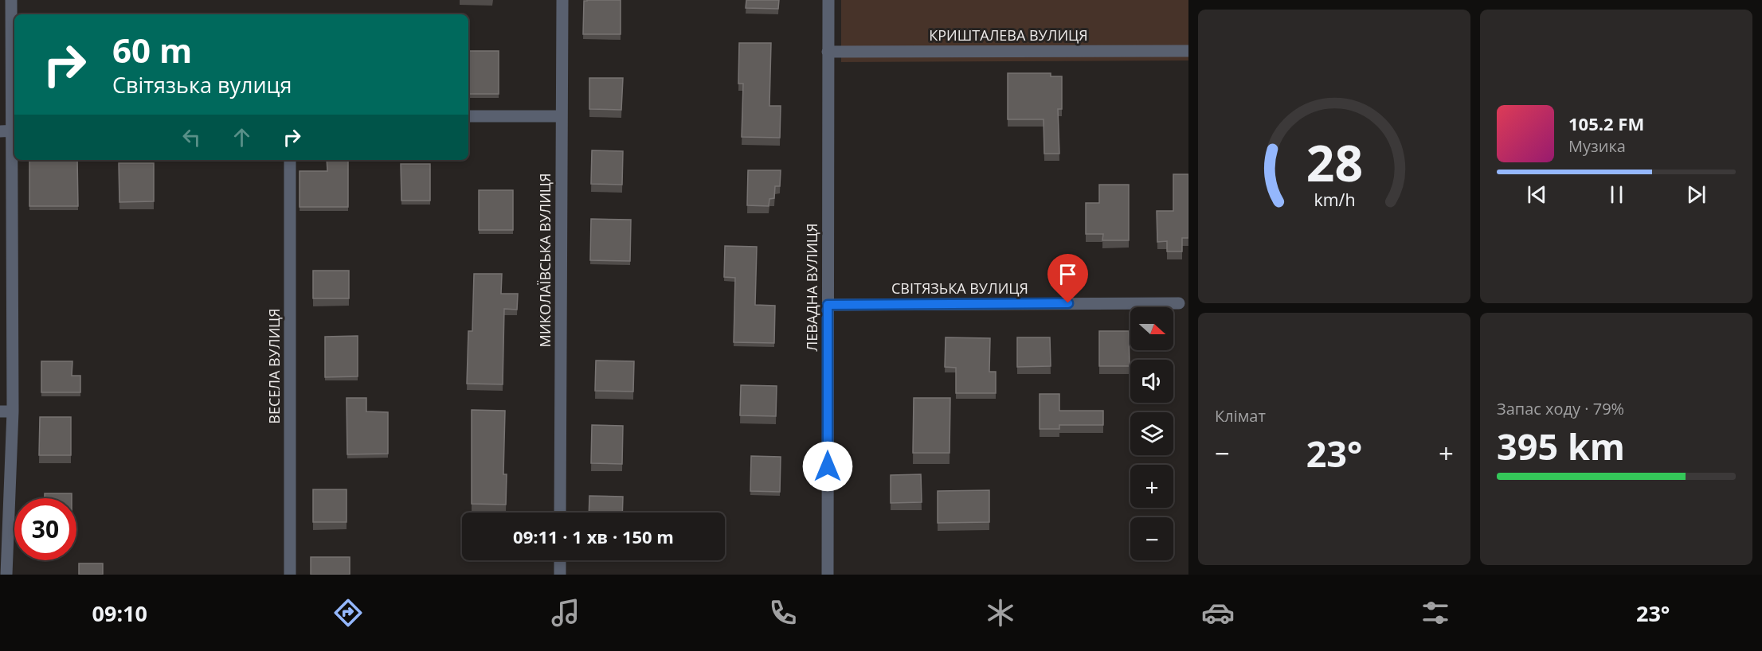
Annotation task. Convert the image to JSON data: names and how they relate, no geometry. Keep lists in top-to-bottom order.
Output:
{
  "streets": {
    "street": [
      "КРИШТАЛЕВА ВУЛИЦЯ",
      "МИКОЛАЇВСЬКА ВУЛИЦЯ",
      "ЛЕВАДНА ВУЛИЦЯ",
      "СВІТЯЗЬКА ВУЛИЦЯ",
      "ВЕСЕЛА ВУЛИЦЯ"
    ]
  },
  "crossings": [
    ["КРИШТАЛЕВА ВУЛИЦЯ", "ЛЕВАДНА ВУЛИЦЯ"],
    ["ЛЕВАДНА ВУЛИЦЯ", "СВІТЯЗЬКА ВУЛИЦЯ"]
  ],
  "north": "right",
  "page": {
    "turn": ["60 m", "Світязька вулиця"],
    "song": ["105.2 FM", "Музика"],
    "map_buttons": ["+", "−"],
    "tile": [
      "Клімат",
      ["Запас ходу · 79%", "395 km"]
    ],
    "heat": ["−", "23°", "+"],
    "limit": "30",
    "trip": "09:11 · 1 хв · 150 m",
    "tabs": ["09:10", "23°"],
    "gauge": ["28", "km/h"]
  }
}
